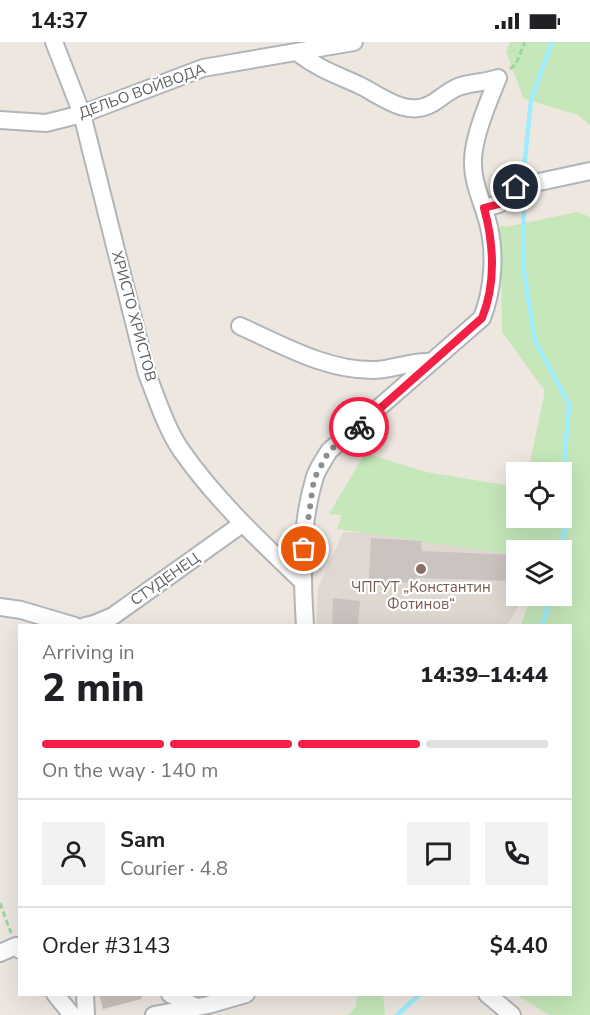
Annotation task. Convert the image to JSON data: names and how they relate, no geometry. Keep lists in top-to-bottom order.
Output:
{
  "streets": {
    "street": ["ДЕЛЬО ВОЙВОДА", "ХРИСТО ХРИСТОВ", "СТУДЕНЕЦ"]
  },
  "crossings": [
    ["ДЕЛЬО ВОЙВОДА", "ХРИСТО ХРИСТОВ"],
    ["ХРИСТО ХРИСТОВ", "СТУДЕНЕЦ"]
  ],
  "places": ["ЧПГУТ „Константин Фотинов“"],
  "page": {
    "status": "14:37",
    "heading": ["2 min", "Arriving in", "14:39–14:44"],
    "panel": [
      "Sam",
      "Courier · 4.8",
      "Order #3143",
      "$4.40"
    ],
    "bar": "On the way · 140 m"
  }
}
